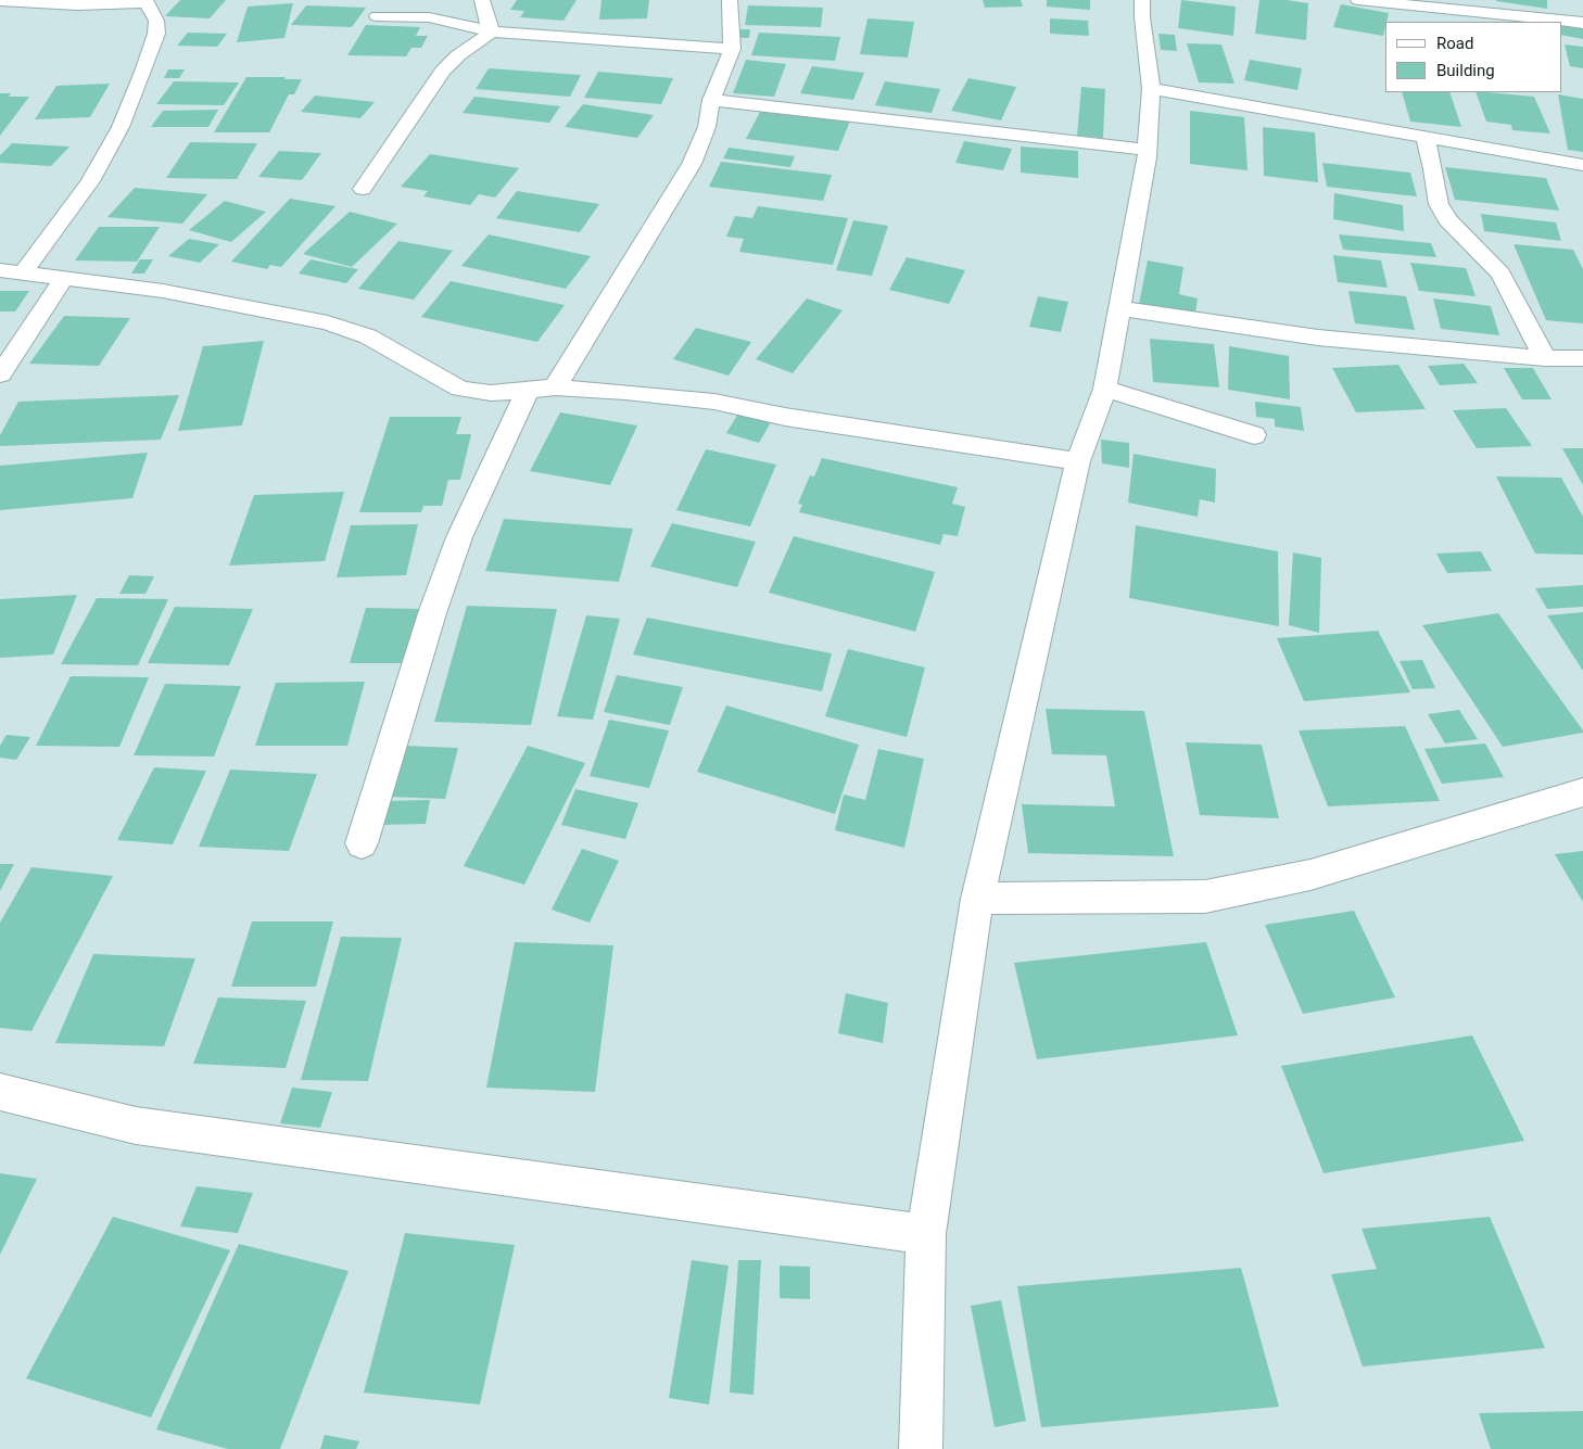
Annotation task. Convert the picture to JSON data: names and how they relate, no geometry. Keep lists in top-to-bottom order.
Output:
{
  "legend": ["Road", "Building"]
}
